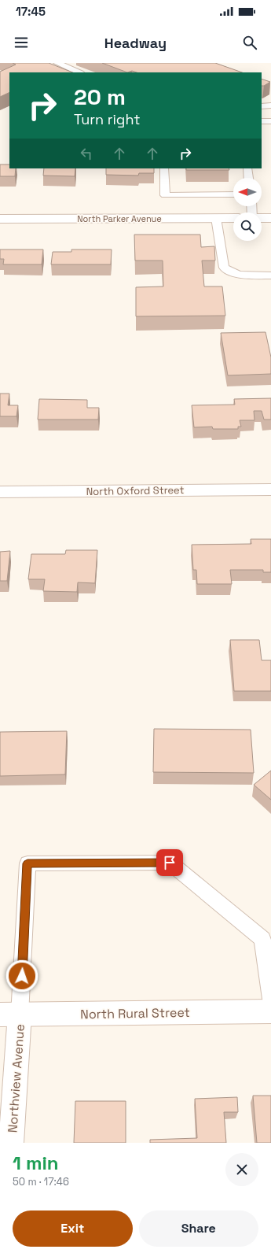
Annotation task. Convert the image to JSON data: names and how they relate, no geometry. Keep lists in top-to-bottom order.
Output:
{
  "streets": {
    "street": [
      "North Parker Avenue",
      "North Oxford Street",
      "North Rural Street",
      "Northview Avenue"
    ]
  },
  "crossings": [
    ["North Rural Street", "Northview Avenue"]
  ],
  "north": "left",
  "page": {
    "status": "17:45",
    "header": "Headway",
    "turn": ["20 m", "Turn right"],
    "heading": ["1 min", "50 m · 17:46"],
    "buttons": ["Exit", "Share"]
  }
}
